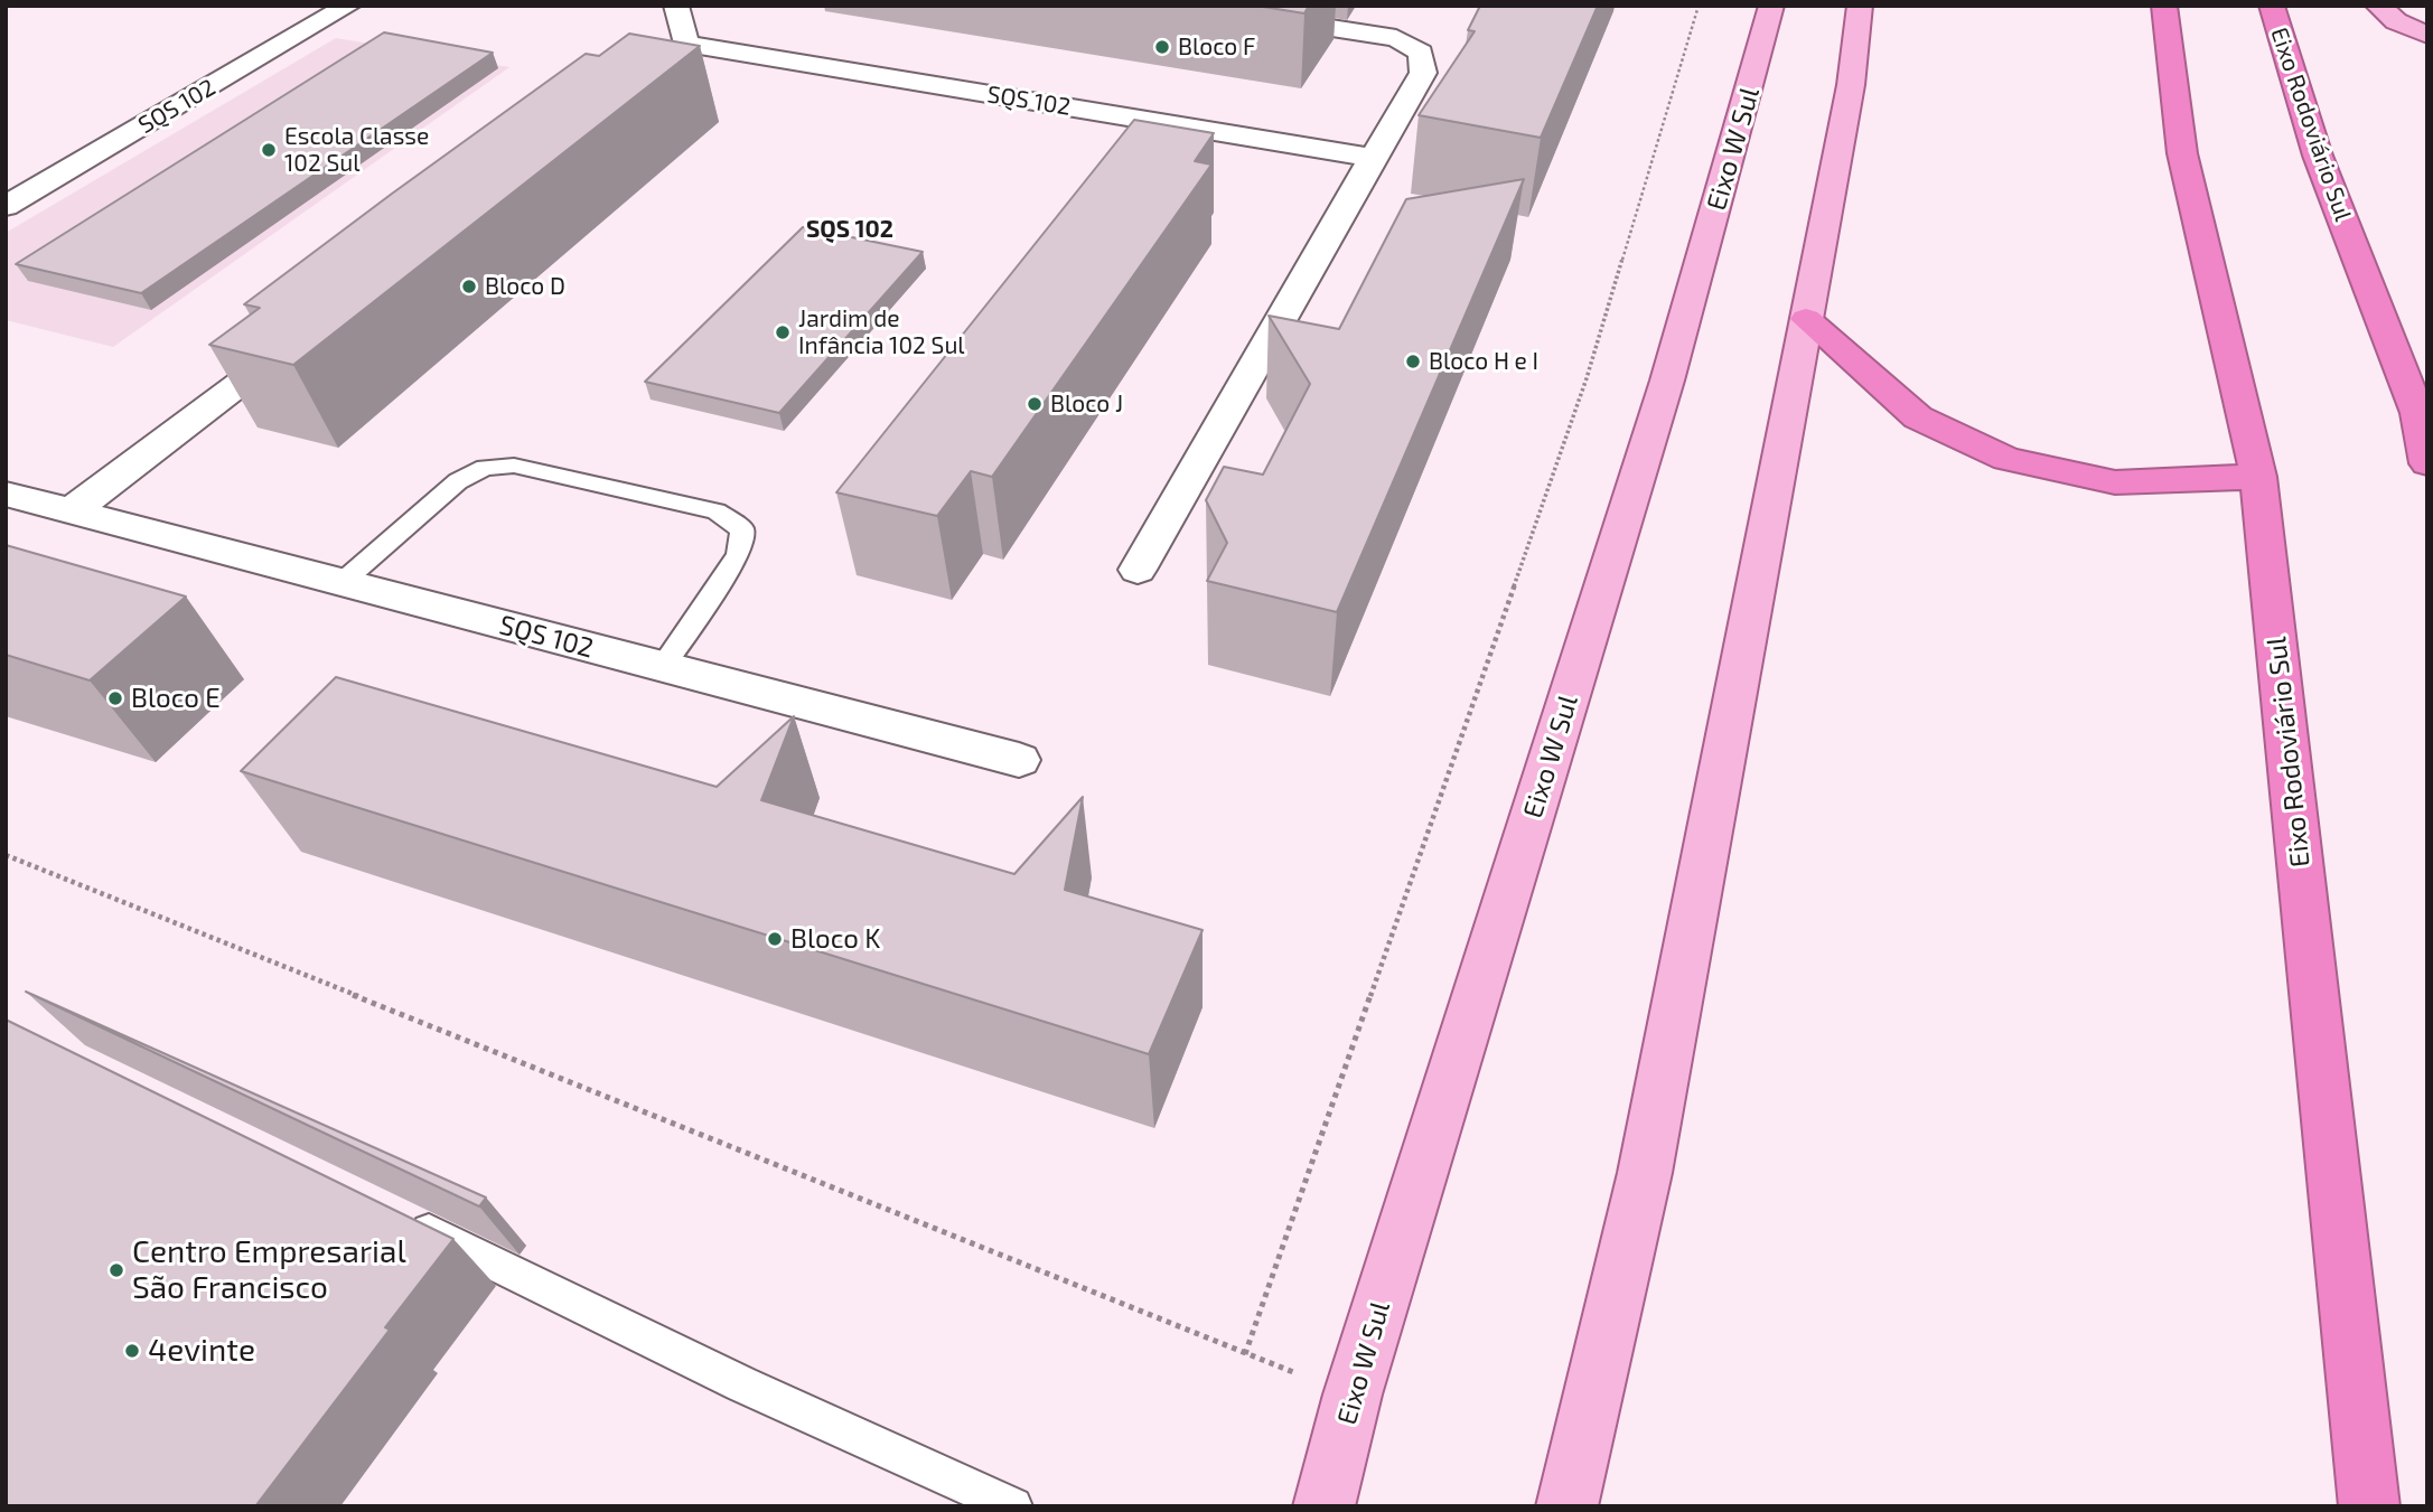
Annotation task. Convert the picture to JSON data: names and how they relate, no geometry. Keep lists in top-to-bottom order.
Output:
{
  "streets": {
    "highway": ["Eixo Rodoviário Sul"],
    "main road": ["Eixo W Sul"],
    "street": ["SQS 102"]
  },
  "districts": ["SQS 102"],
  "places": [
    "Bloco F",
    "Escola Classe 102 Sul",
    "Bloco D",
    "Jardim de Infância 102 Sul",
    "Bloco H e I",
    "Bloco J",
    "Bloco E",
    "Bloco K",
    "Centro Empresarial São Francisco",
    "4evinte"
  ]
}
